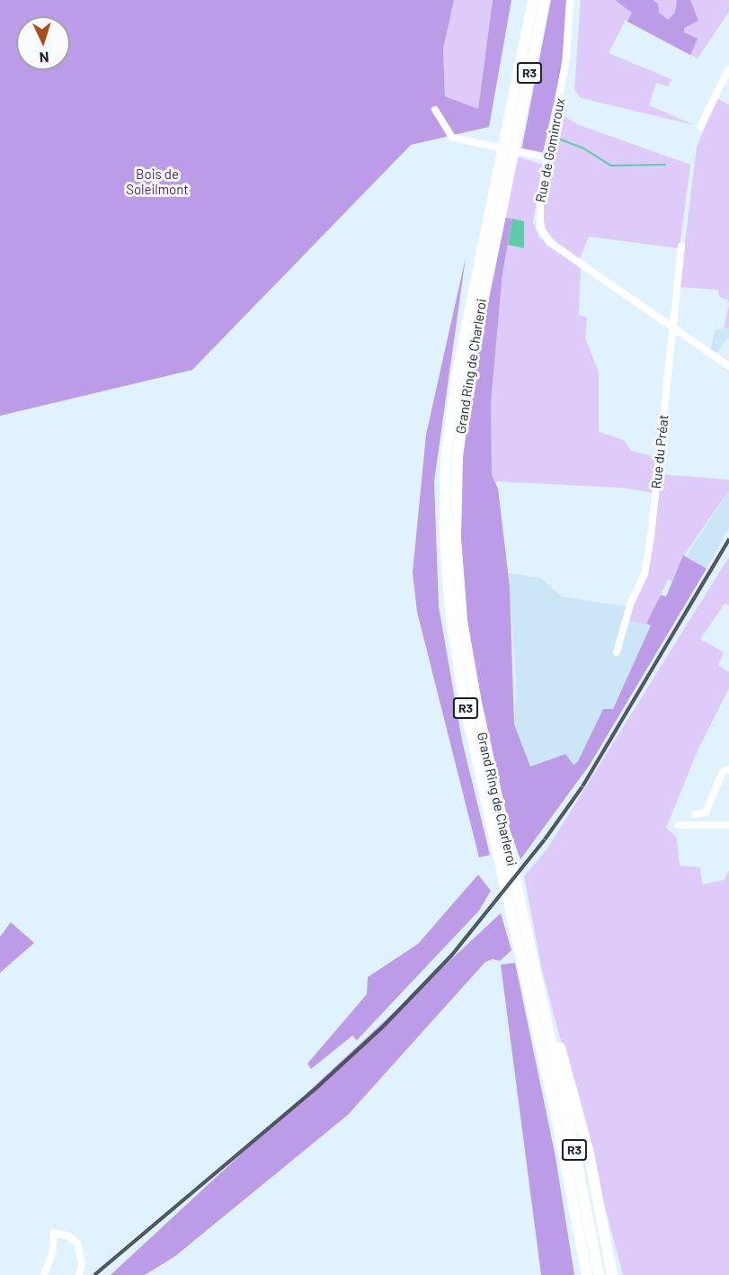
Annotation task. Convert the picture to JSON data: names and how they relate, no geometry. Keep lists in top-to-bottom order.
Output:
{
  "streets": {
    "highway": ["R3", "Grand Ring de Charleroi"],
    "street": ["Rue de Gominroux", "Rue du Préat"]
  },
  "crossings": [
    ["Rue de Gominroux", "Rue du Préat"]
  ],
  "parks": ["Bois de Soleilmont"],
  "north": "bottom"
}
